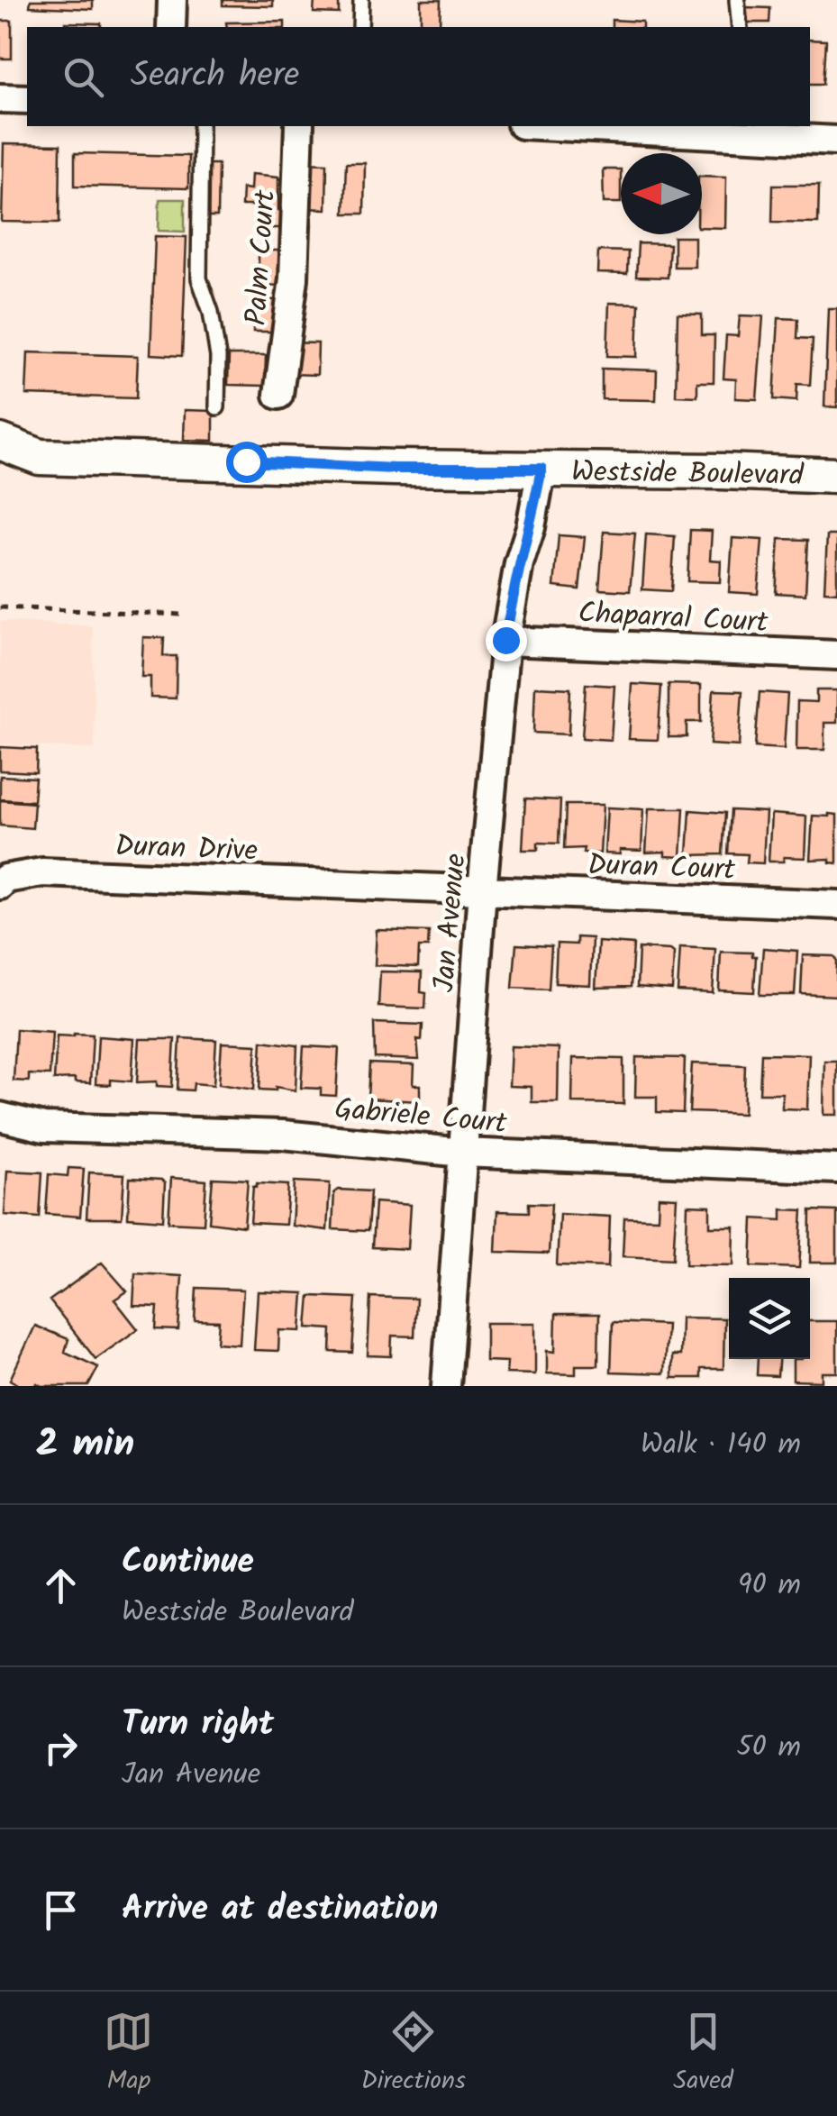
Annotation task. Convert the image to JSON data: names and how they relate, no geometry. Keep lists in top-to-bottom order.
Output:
{
  "streets": {
    "street": [
      "Palm Court",
      "Westside Boulevard",
      "Chaparral Court",
      "Duran Drive",
      "Duran Court",
      "Jan Avenue",
      "Gabriele Court"
    ]
  },
  "crossings": [
    ["Westside Boulevard", "Jan Avenue"],
    ["Chaparral Court", "Jan Avenue"],
    ["Duran Drive", "Duran Court"],
    ["Duran Drive", "Jan Avenue"],
    ["Duran Court", "Jan Avenue"],
    ["Jan Avenue", "Gabriele Court"]
  ],
  "north": "left",
  "page": {
    "search": "Search here",
    "heading": ["2 min", "Walk · 140 m"],
    "list": [
      ["Continue", "Westside Boulevard", "90 m"],
      ["Turn right", "Jan Avenue", "50 m"],
      "Arrive at destination"
    ],
    "nav": ["Map", "Directions", "Saved"]
  }
}
